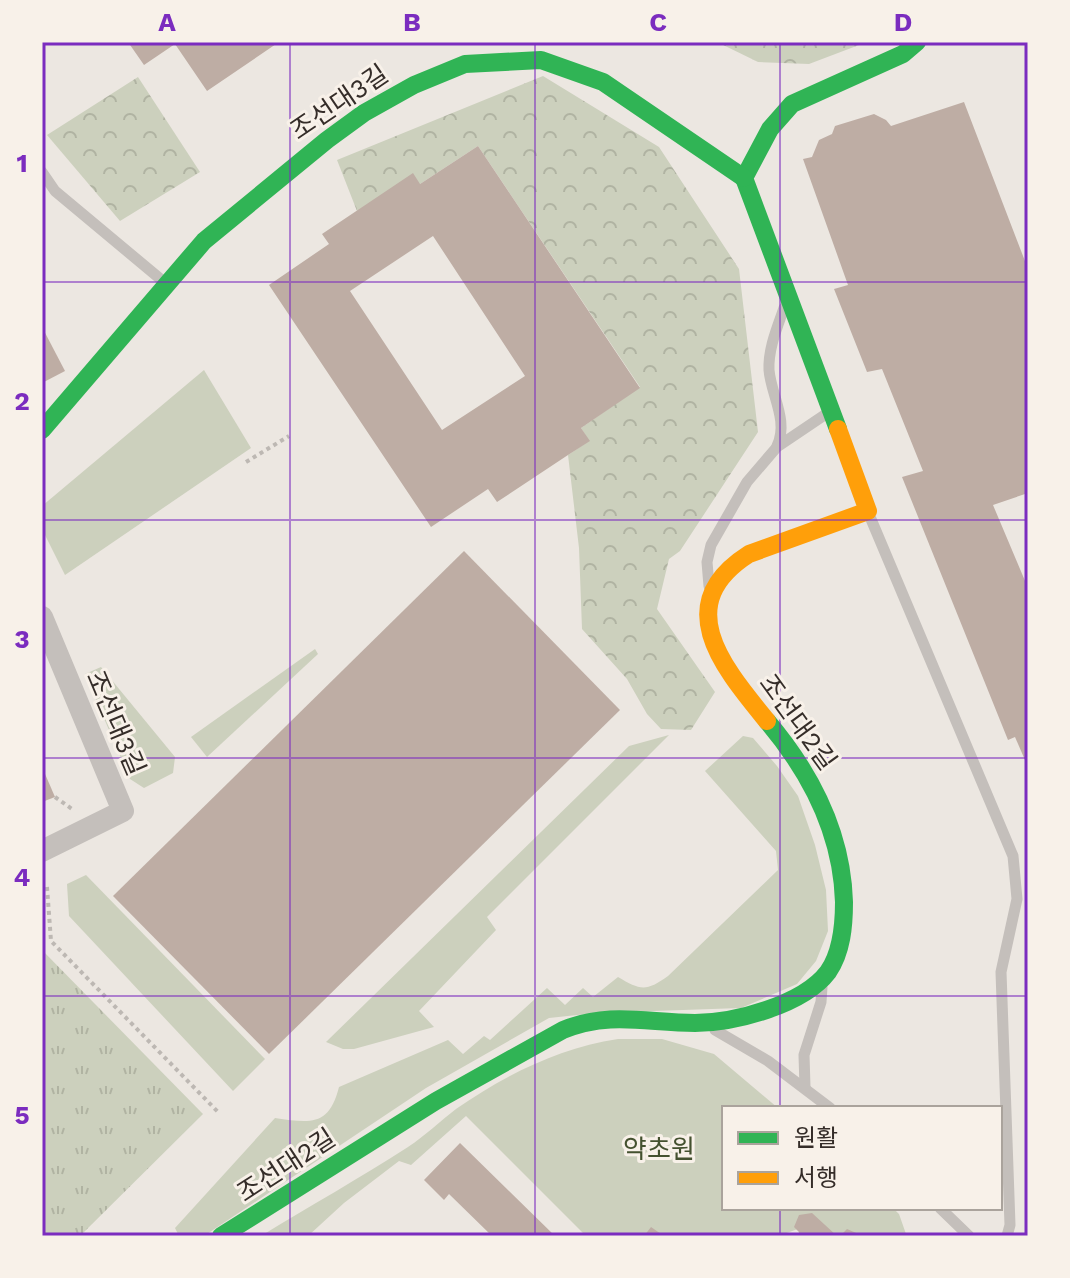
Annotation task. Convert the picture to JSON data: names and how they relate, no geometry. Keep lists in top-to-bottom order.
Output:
{
  "streets": {
    "street": ["조선대3길", "조선대2길"]
  },
  "parks": ["약초원"],
  "legend": ["원활", "서행"],
  "grid": {
    "columns": [
      "A",
      "B",
      "C",
      "D"
    ],
    "rows": [
      "1",
      "2",
      "3",
      "4",
      "5"
    ]
  }
}
